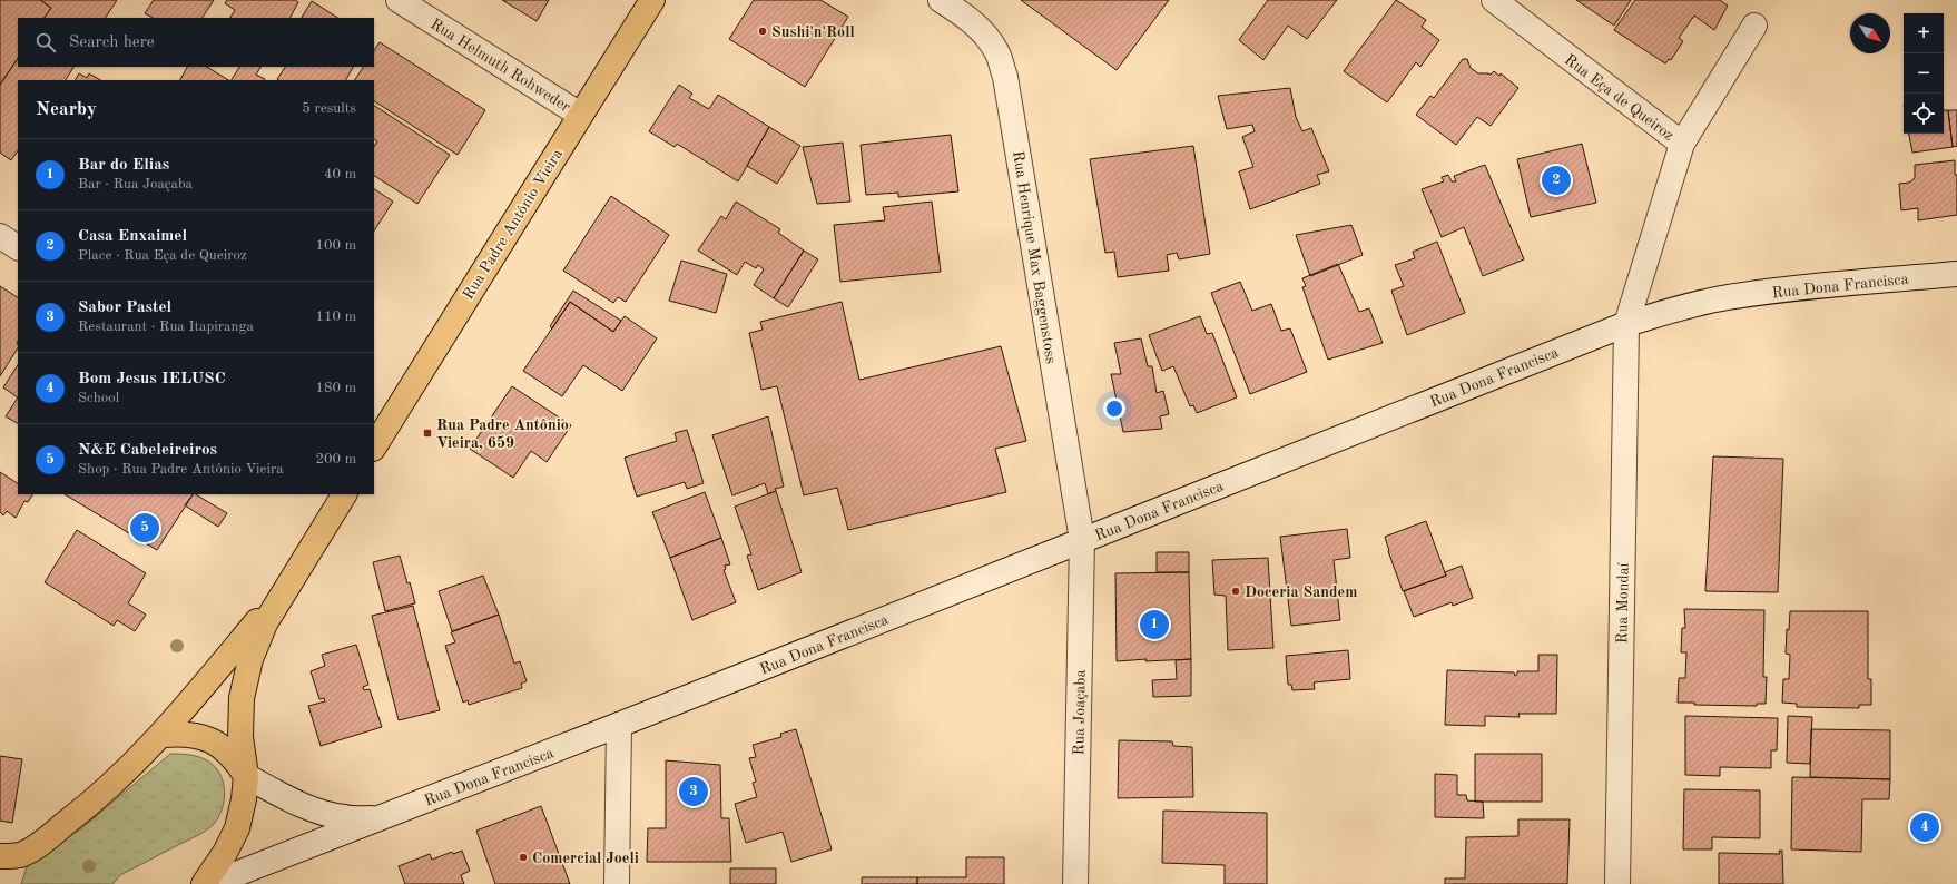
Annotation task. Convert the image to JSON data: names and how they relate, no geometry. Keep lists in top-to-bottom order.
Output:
{
  "streets": {
    "main road": ["Rua Padre Antônio Vieira", "Rua Dona Francisca"],
    "street": [
      "Rua Helmuth Rohweder",
      "Rua Eça de Queiroz",
      "Rua Henrique Max Baggenstoss",
      "Rua Mondaí",
      "Rua Joaçaba"
    ]
  },
  "crossings": [
    ["Rua Helmuth Rohweder", "Rua Padre Antônio Vieira"],
    ["Rua Eça de Queiroz", "Rua Dona Francisca"],
    ["Rua Eça de Queiroz", "Rua Mondaí"],
    ["Rua Henrique Max Baggenstoss", "Rua Dona Francisca"],
    ["Rua Henrique Max Baggenstoss", "Rua Joaçaba"],
    ["Rua Dona Francisca", "Rua Mondaí"],
    ["Rua Dona Francisca", "Rua Joaçaba"]
  ],
  "places": {
    "other": ["Sushi'n'Roll", "Doceria Sandem", "Comercial Joeli"],
    "transit": ["Rua Padre Antônio Vieira, 659"]
  },
  "north": "bottom right",
  "page": {
    "map_buttons": ["+", "−"],
    "search": "Search here",
    "heading": ["Nearby", "5 results"],
    "list": [
      {
        "mark": "1",
        "name": "Bar do Elias",
        "note": "Bar · Rua Joaçaba",
        "value": "40 m"
      },
      {
        "mark": "2",
        "name": "Casa Enxaimel",
        "note": "Place · Rua Eça de Queiroz",
        "value": "100 m"
      },
      {
        "mark": "3",
        "name": "Sabor Pastel",
        "note": "Restaurant · Rua Itapiranga",
        "value": "110 m"
      },
      {
        "mark": "4",
        "name": "Bom Jesus IELUSC",
        "note": "School",
        "value": "180 m"
      },
      {
        "mark": "5",
        "name": "N&E Cabeleireiros",
        "note": "Shop · Rua Padre Antônio Vieira",
        "value": "200 m"
      }
    ],
    "pins": [
      "2",
      "5",
      "1",
      "3",
      "4"
    ]
  }
}
